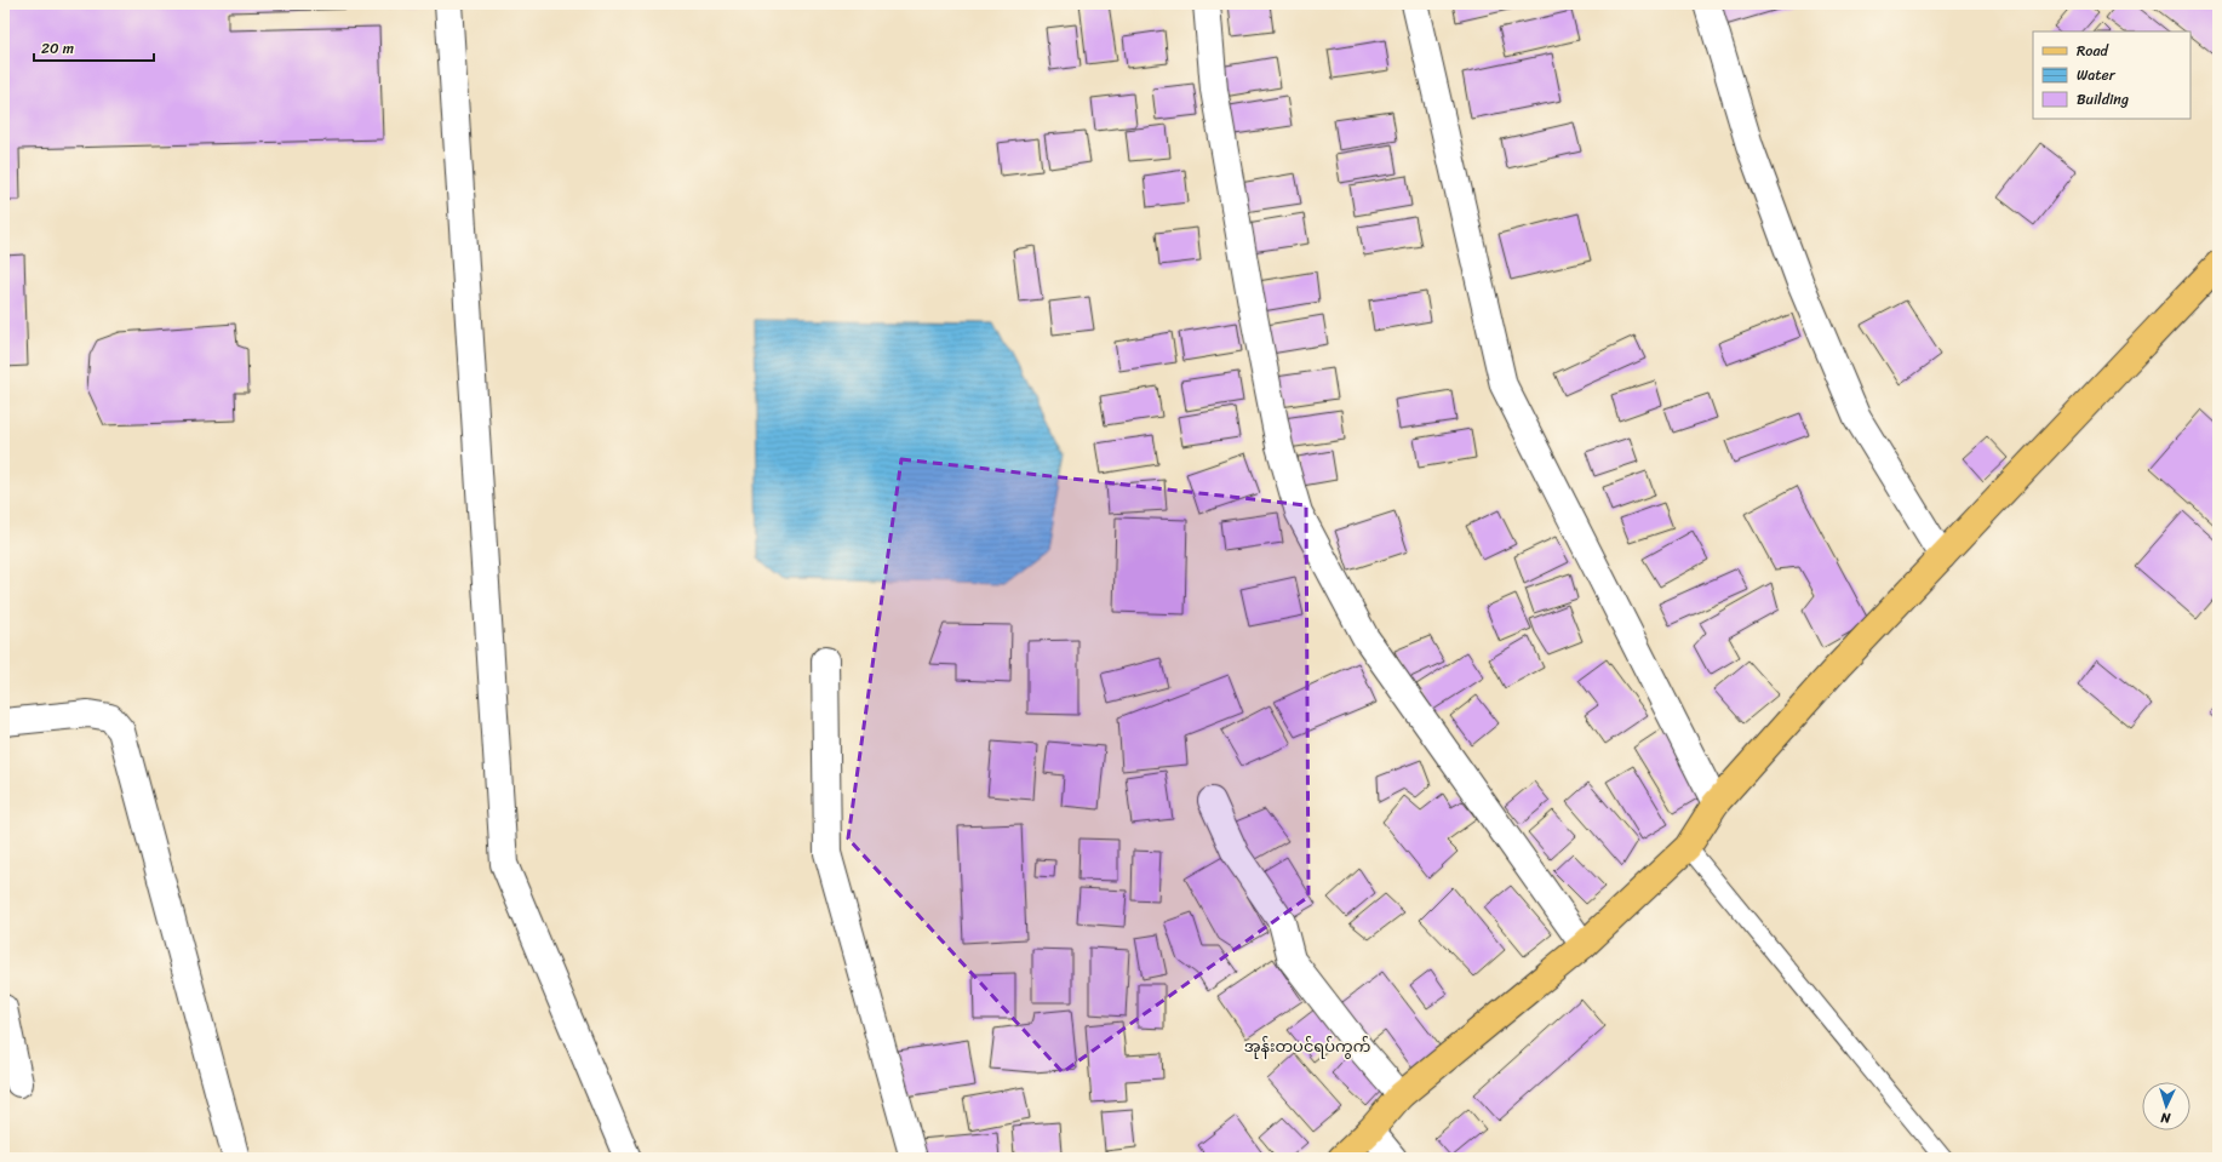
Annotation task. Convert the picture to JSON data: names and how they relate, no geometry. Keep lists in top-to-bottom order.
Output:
{
  "districts": ["အုန်းတပင်ရပ်ကွက်"],
  "legend": ["Road", "Water", "Building"],
  "scale_bar": "20 m",
  "north": "bottom"
}
